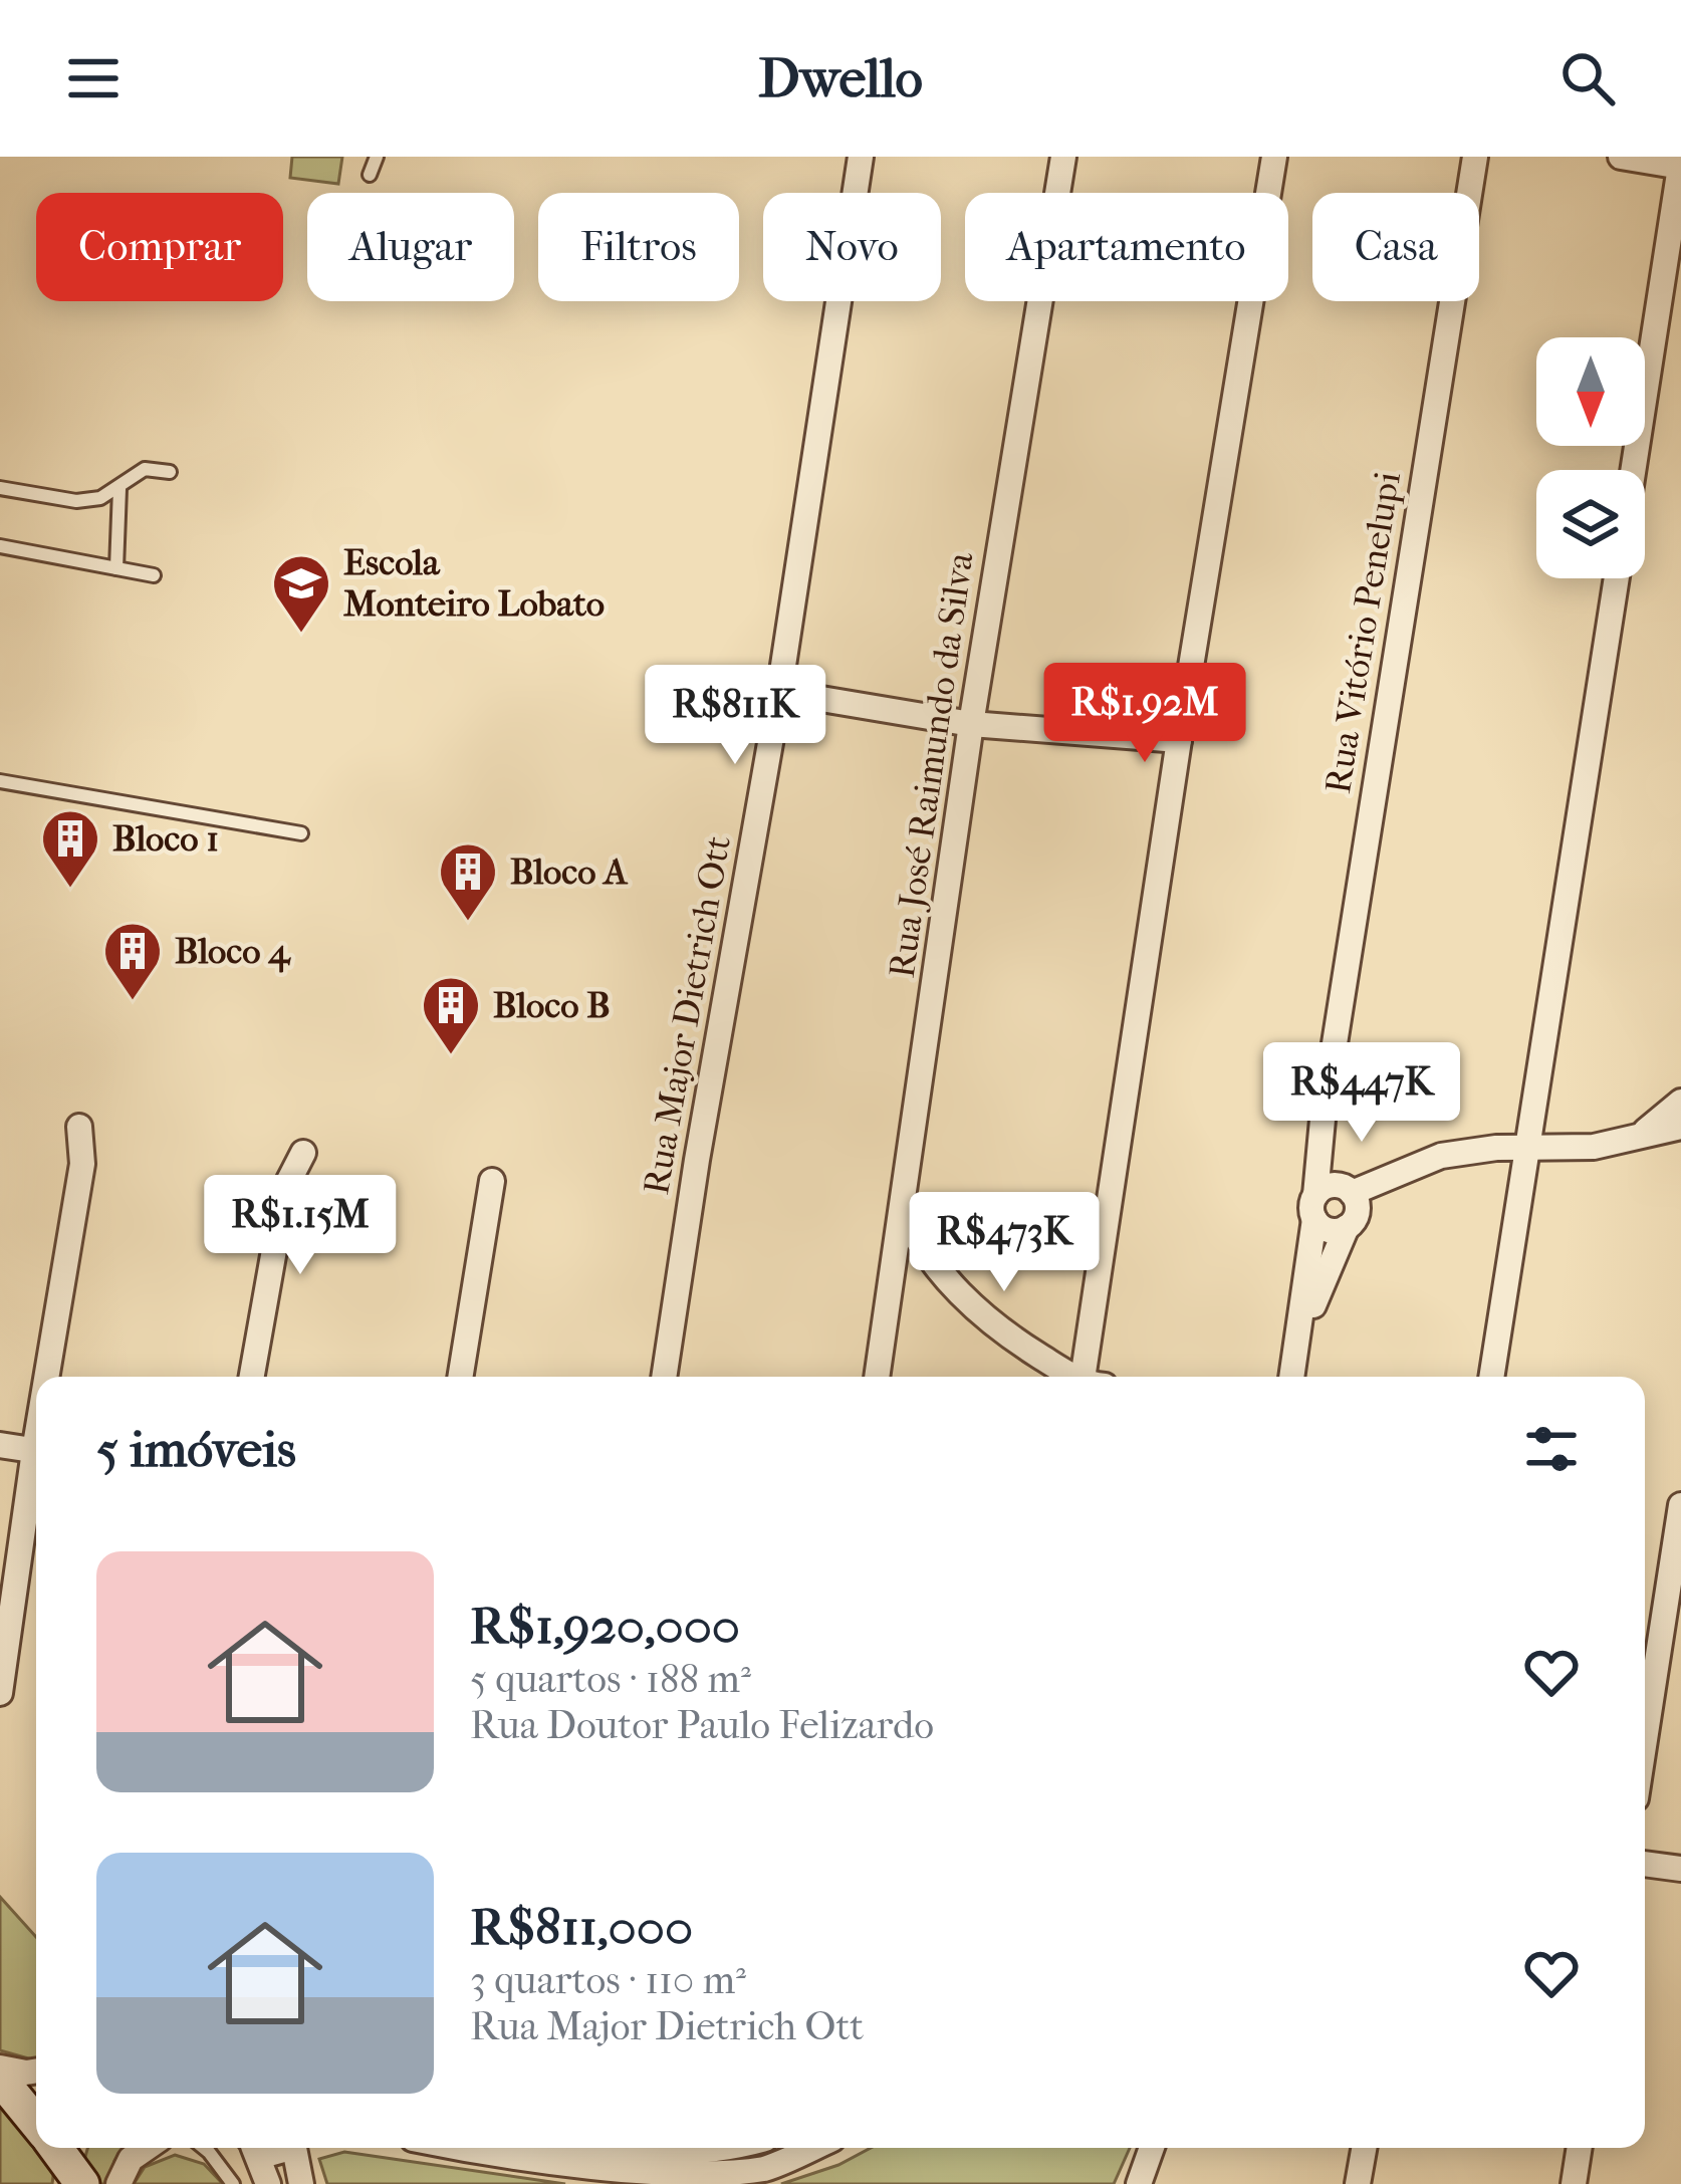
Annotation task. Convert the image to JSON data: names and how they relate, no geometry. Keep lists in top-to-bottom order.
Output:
{
  "streets": {
    "street": ["Rua Vitório Penelupi", "Rua José Raimundo da Silva", "Rua Major Dietrich Ott"]
  },
  "places": {
    "school or university": ["Escola Monteiro Lobato"],
    "building": [
      "Bloco 1",
      "Bloco A",
      "Bloco 4",
      "Bloco B"
    ]
  },
  "north": "bottom",
  "page": {
    "header": "Dwello",
    "chip": [
      "Comprar",
      "Alugar",
      "Filtros",
      "Novo",
      "Apartamento",
      "Casa"
    ],
    "price": [
      "R$1.92M",
      "R$811K",
      "R$447K",
      "R$1.15M",
      "R$473K"
    ],
    "heading": "5 imóveis",
    "list": [
      {
        "name": "R$1,920,000",
        "note": "5 quartos · 188 m² · Rua Doutor Paulo Felizardo"
      },
      {
        "name": "R$811,000",
        "note": "3 quartos · 110 m² · Rua Major Dietrich Ott"
      }
    ]
  }
}
